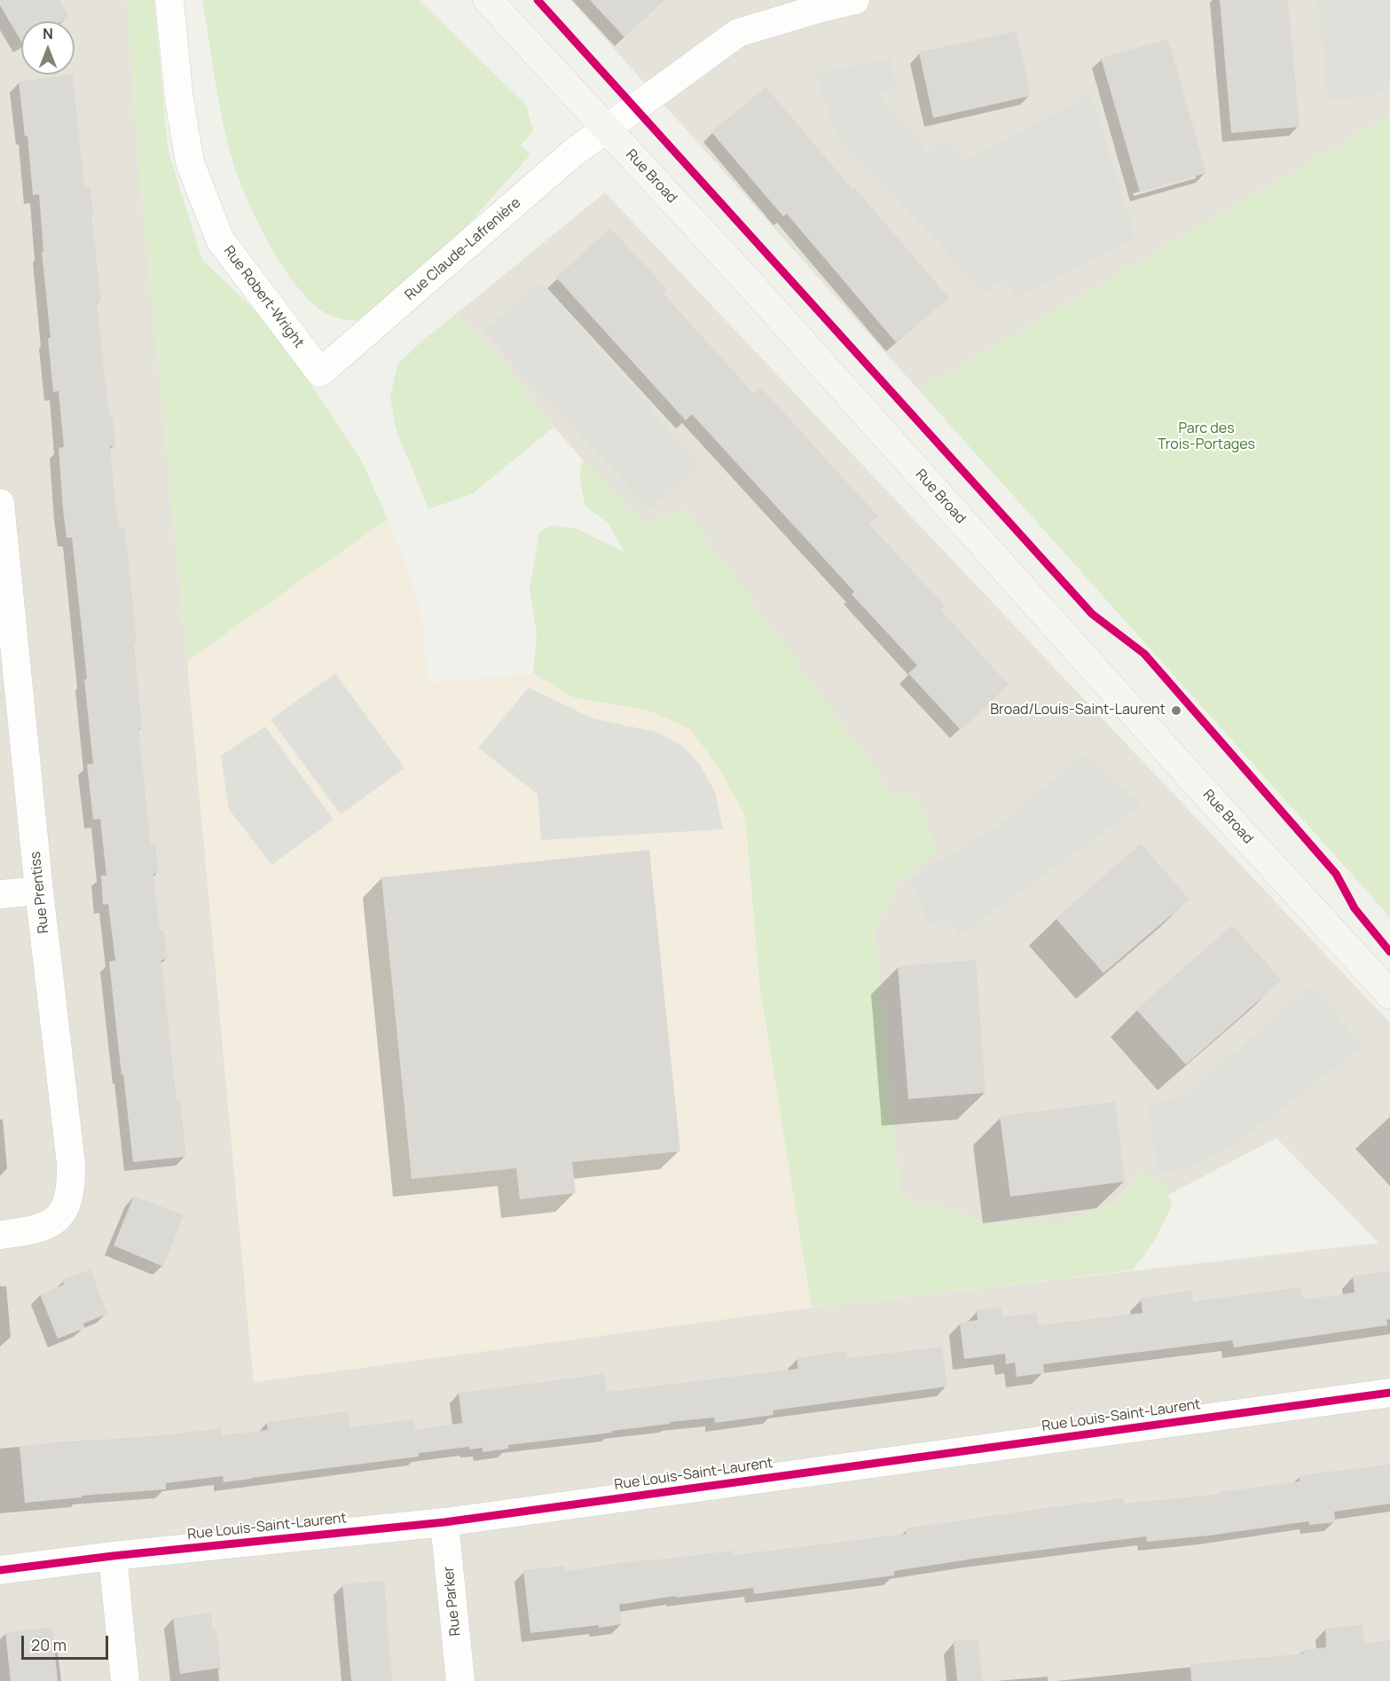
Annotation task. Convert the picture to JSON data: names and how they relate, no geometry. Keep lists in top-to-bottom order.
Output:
{
  "streets": {
    "street": [
      "Rue Broad",
      "Rue Claude-Lafrenière",
      "Rue Robert-Wright",
      "Rue Prentiss",
      "Rue Louis-Saint-Laurent",
      "Rue Parker"
    ]
  },
  "crossings": [
    ["Rue Broad", "Rue Claude-Lafrenière"],
    ["Rue Claude-Lafrenière", "Rue Robert-Wright"],
    ["Rue Louis-Saint-Laurent", "Rue Parker"]
  ],
  "parks": ["Parc des Trois-Portages"],
  "places": ["Broad/Louis-Saint-Laurent"],
  "scale_bar": "20 m",
  "north": "top"
}
